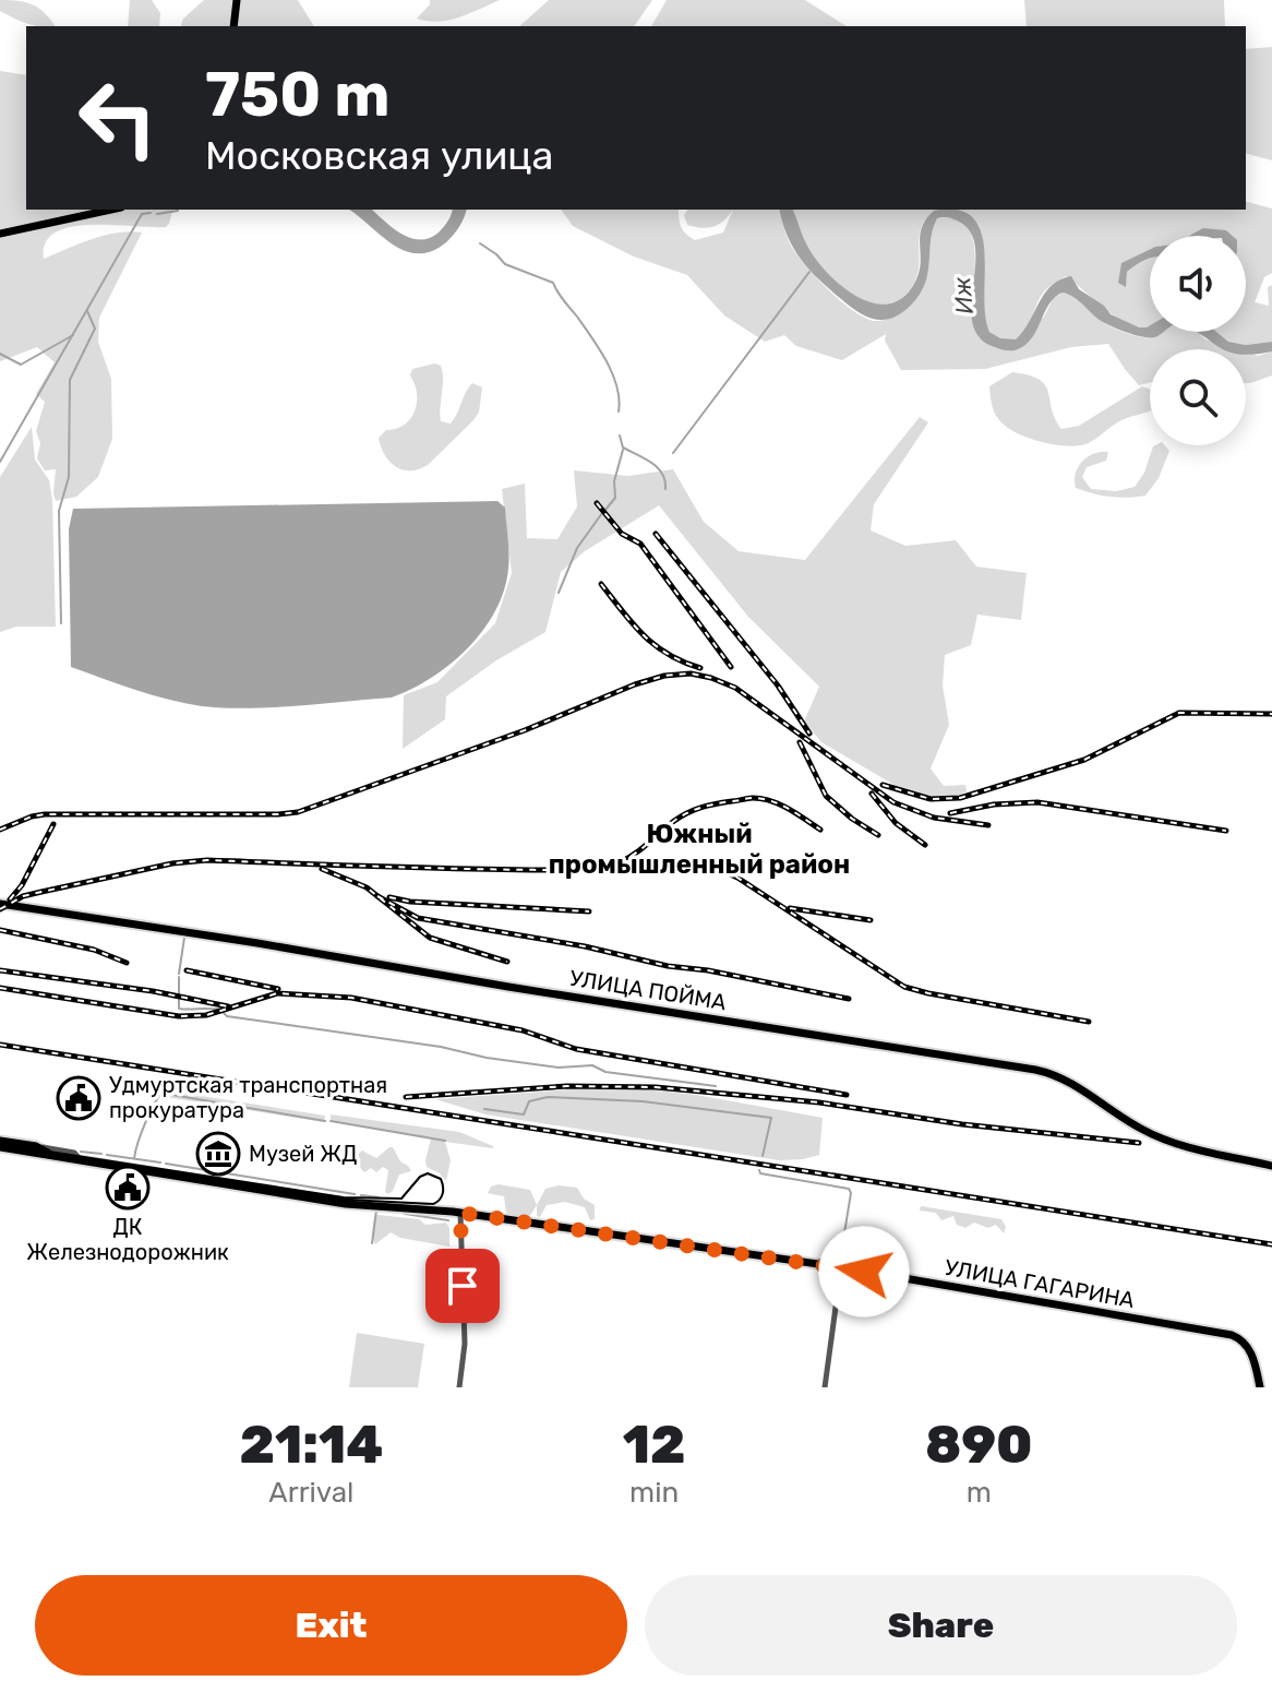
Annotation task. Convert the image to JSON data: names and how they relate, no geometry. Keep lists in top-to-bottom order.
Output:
{
  "streets": {
    "main road": ["УЛИЦА ПОЙМА", "УЛИЦА ГАГАРИНА"]
  },
  "districts": ["Южный промышленный район"],
  "water": ["Иж"],
  "places": {
    "public building": ["Удмуртская транспортная прокуратура", "ДК Железнодорожник"],
    "museum": ["Музей ЖД"]
  },
  "page": {
    "turn": ["750 m", "Московская улица"],
    "eta": [
      "21:14",
      "Arrival",
      "12",
      "min",
      "890",
      "m"
    ],
    "buttons": ["Exit", "Share"]
  }
}
